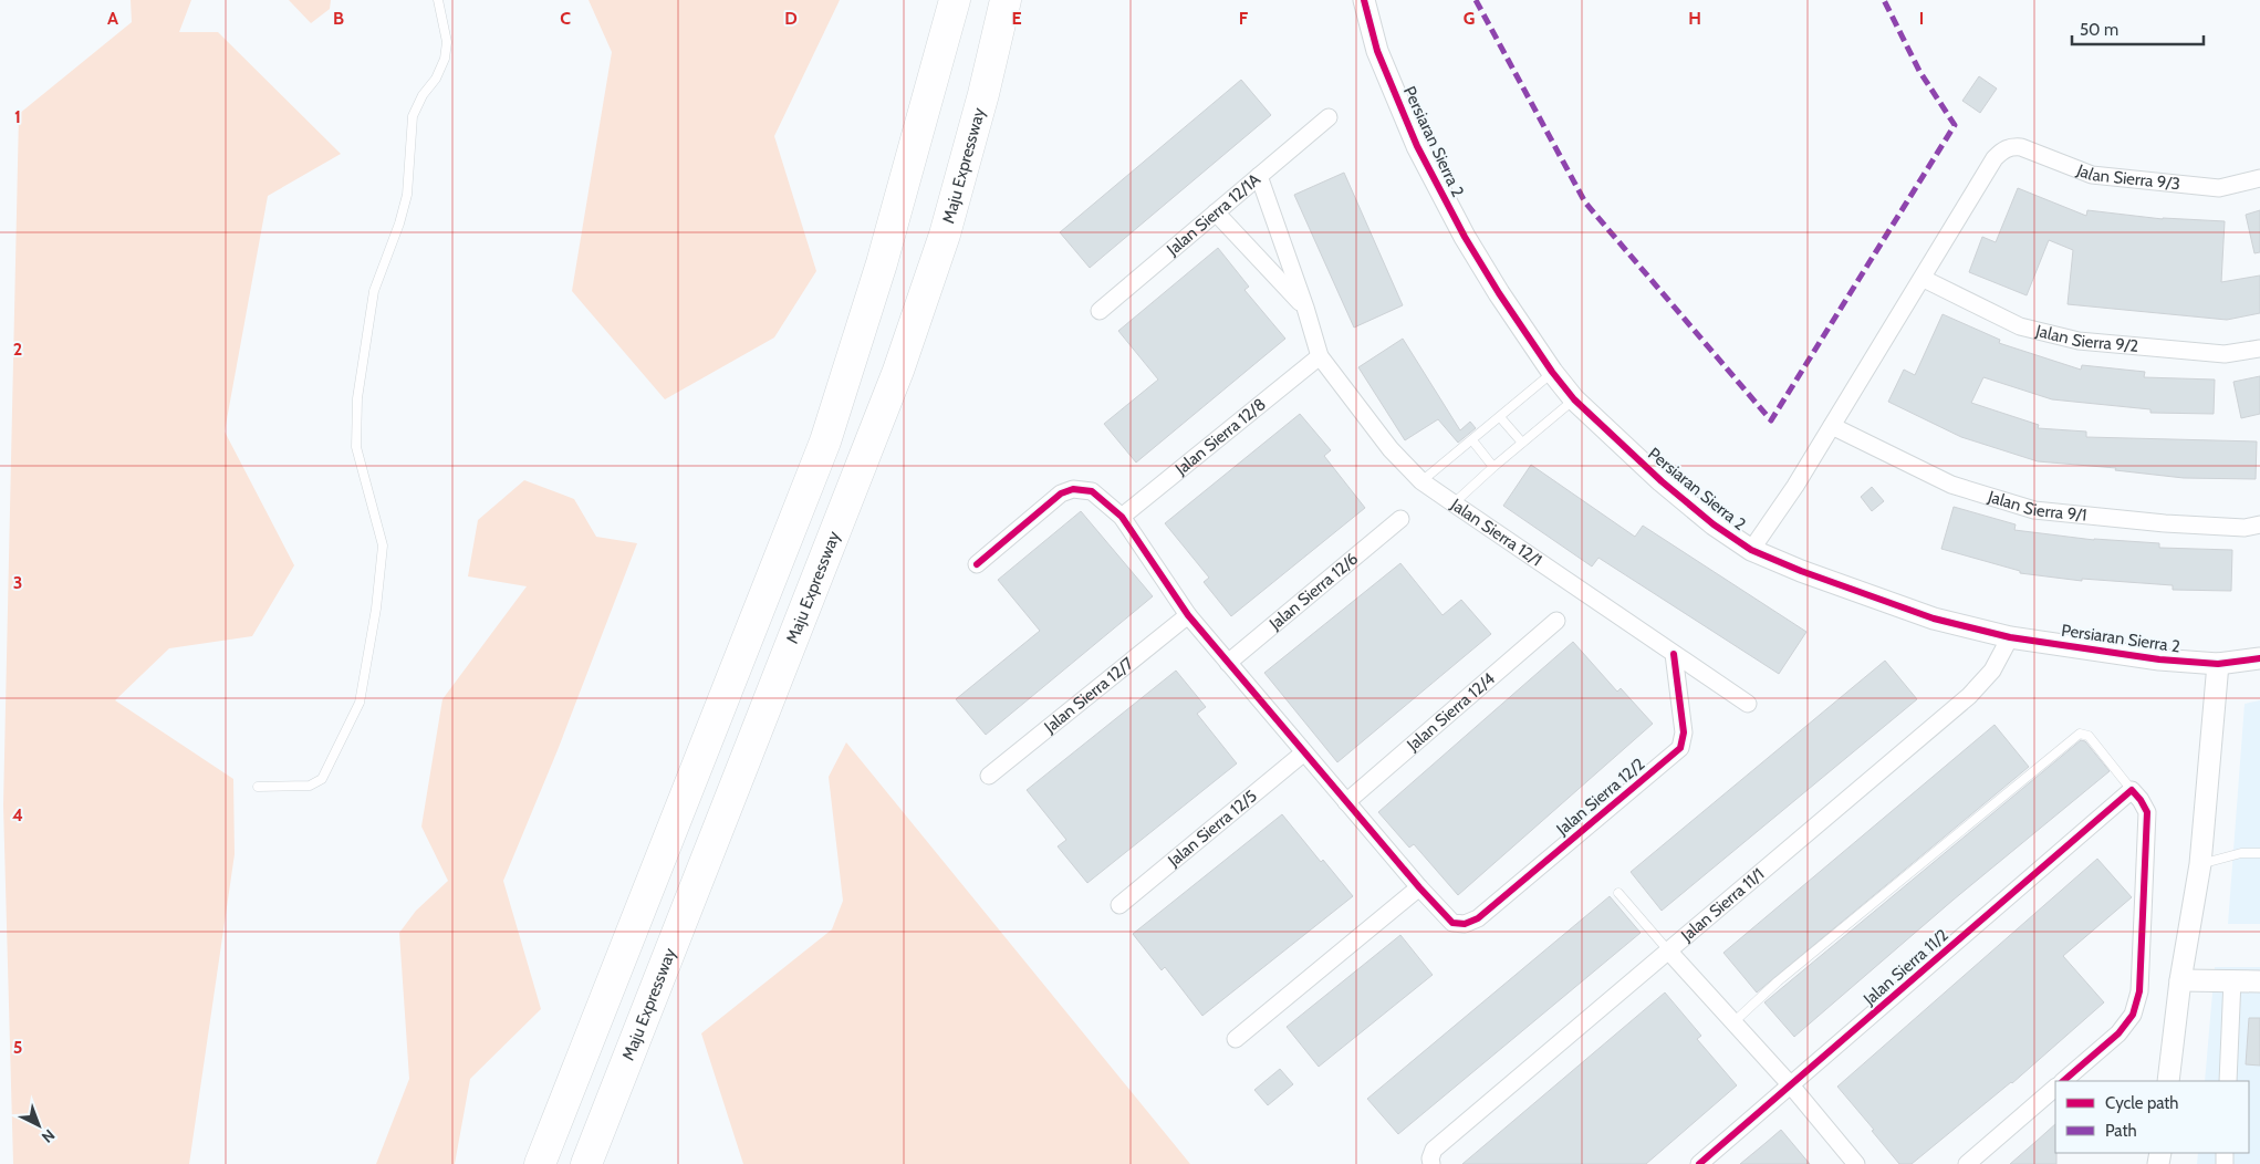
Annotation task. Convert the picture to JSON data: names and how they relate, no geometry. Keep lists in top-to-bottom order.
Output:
{
  "streets": {
    "highway": ["Maju Expressway"],
    "street": [
      "Persiaran Sierra 2",
      "Jalan Sierra 9/3",
      "Jalan Sierra 12/1A",
      "Jalan Sierra 9/2",
      "Jalan Sierra 12/8",
      "Jalan Sierra 9/1",
      "Jalan Sierra 12/1",
      "Jalan Sierra 12/6",
      "Jalan Sierra 12/7",
      "Jalan Sierra 12/4",
      "Jalan Sierra 12/2",
      "Jalan Sierra 12/5",
      "Jalan Sierra 11/1",
      "Jalan Sierra 11/2"
    ]
  },
  "crossings": [
    ["Persiaran Sierra 2", "Jalan Sierra 11/1"],
    ["Jalan Sierra 9/3", "Jalan Sierra 9/2"],
    ["Jalan Sierra 12/1A", "Jalan Sierra 12/1"],
    ["Jalan Sierra 12/8", "Jalan Sierra 12/1"],
    ["Jalan Sierra 12/1", "Jalan Sierra 12/2"]
  ],
  "legend": ["Cycle path", "Path"],
  "scale_bar": "50 m",
  "north": "bottom right",
  "grid": {
    "columns": [
      "A",
      "B",
      "C",
      "D",
      "E",
      "F",
      "G",
      "H",
      "I"
    ],
    "rows": [
      "1",
      "2",
      "3",
      "4",
      "5"
    ]
  }
}
